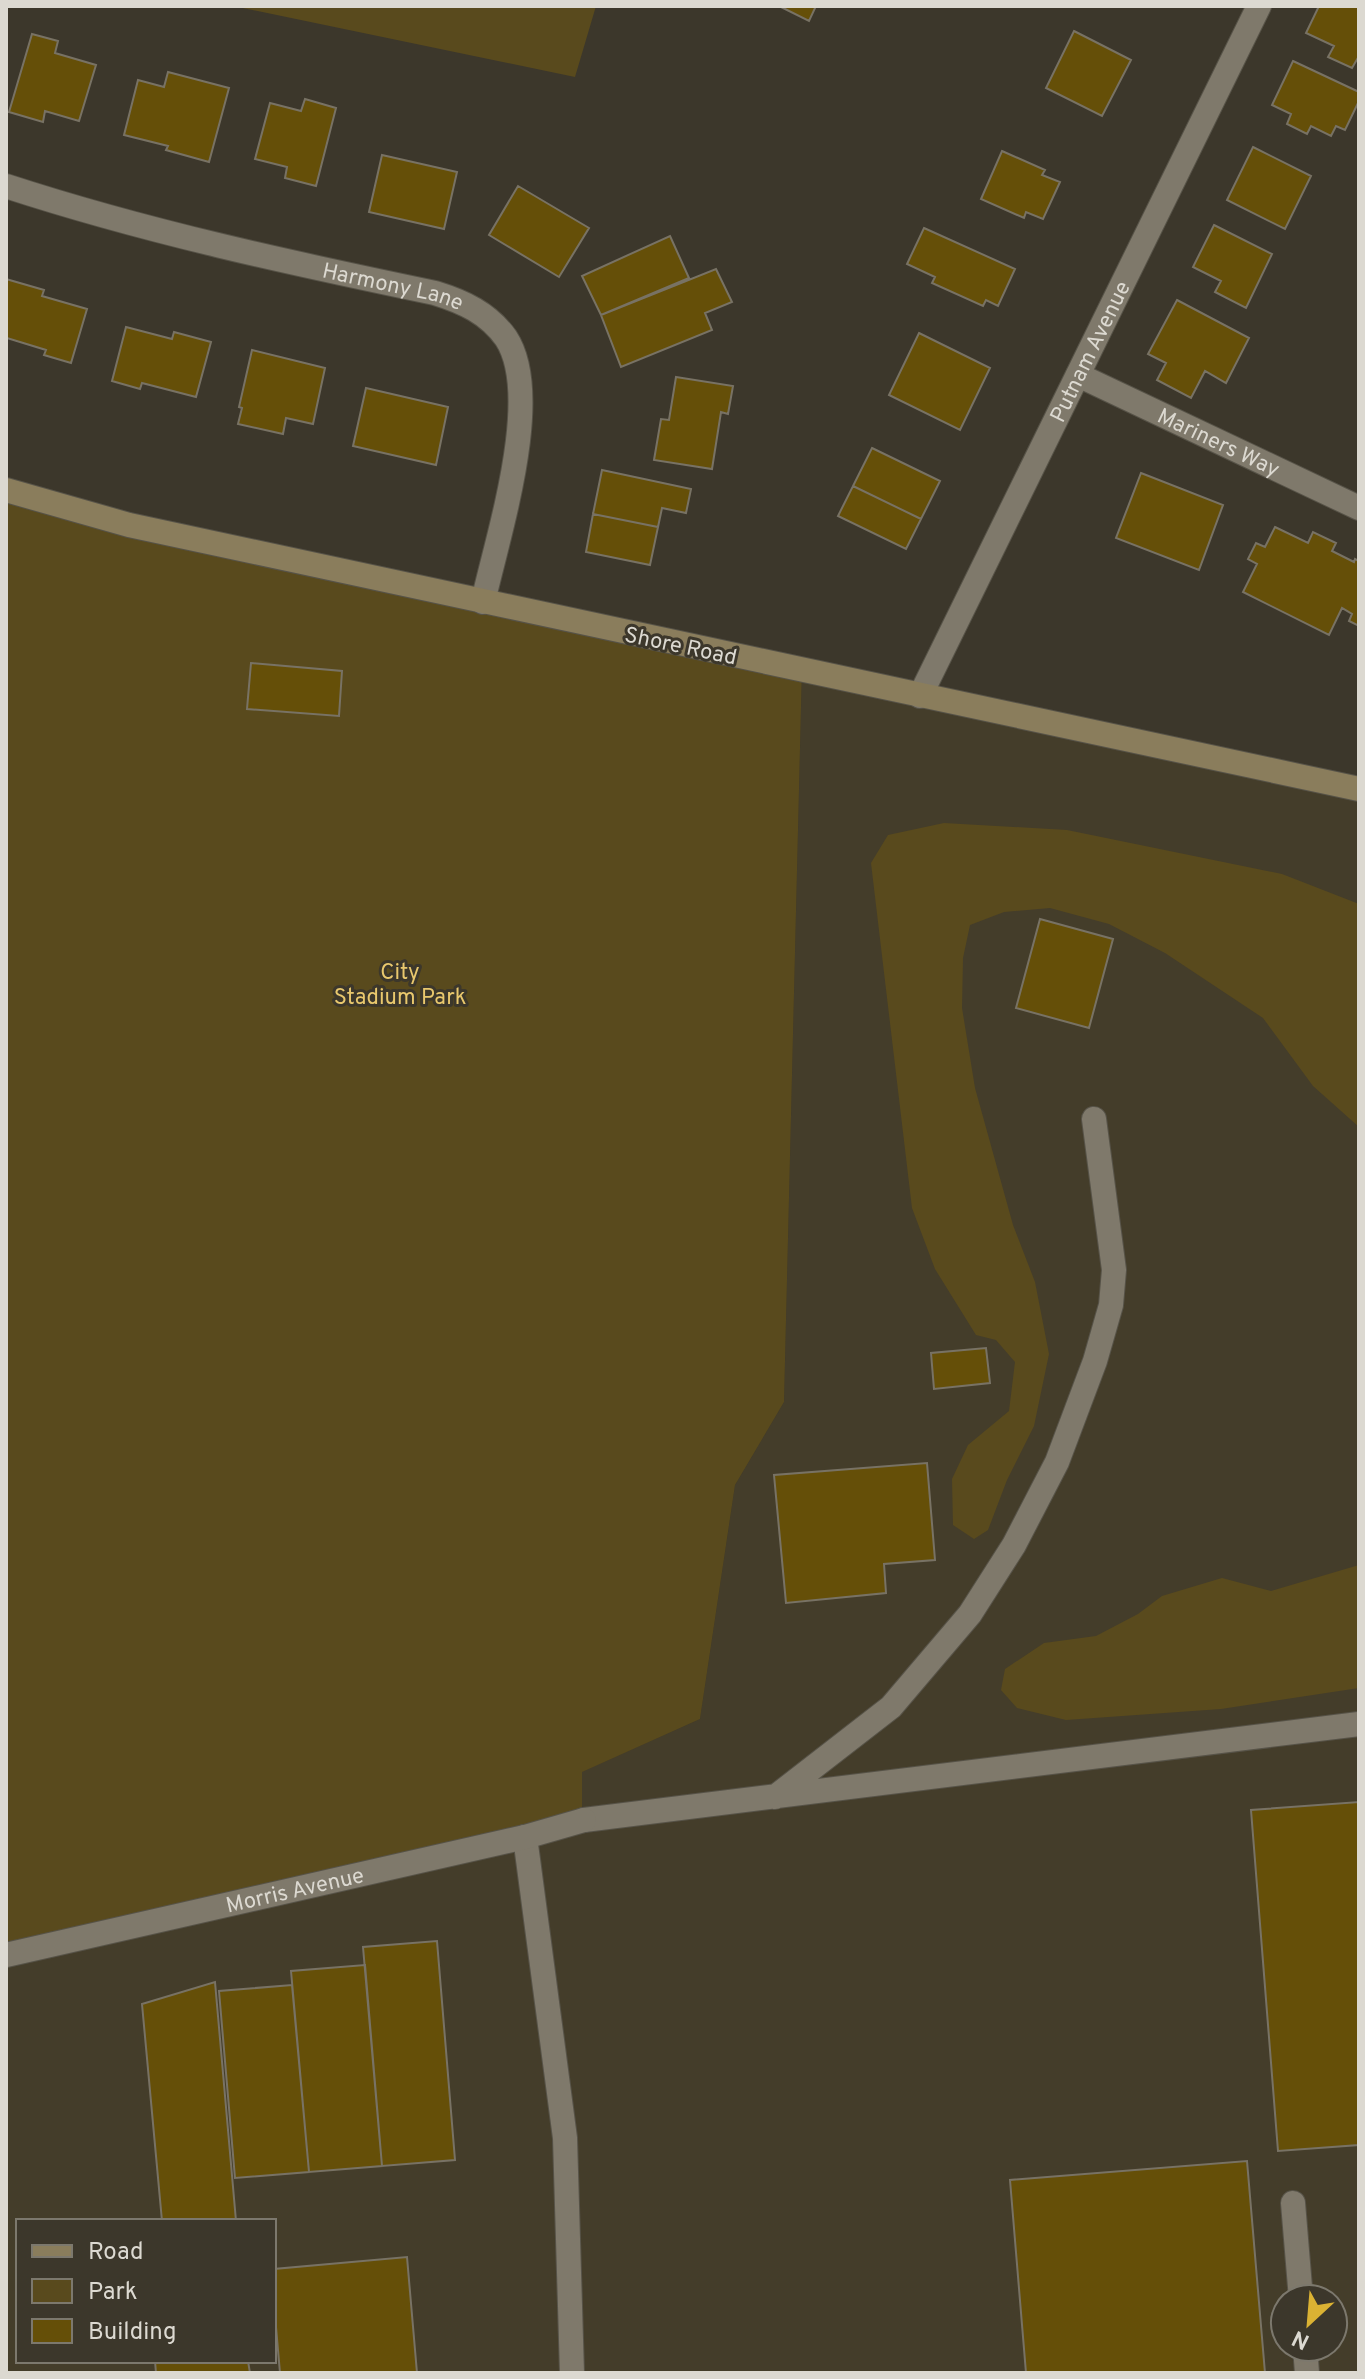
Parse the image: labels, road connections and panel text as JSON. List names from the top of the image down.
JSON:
{
  "streets": {
    "main road": ["Shore Road"],
    "street": [
      "Harmony Lane",
      "Putnam Avenue",
      "Mariners Way",
      "Morris Avenue"
    ]
  },
  "crossings": [
    ["Harmony Lane", "Shore Road"],
    ["Putnam Avenue", "Mariners Way"],
    ["Putnam Avenue", "Shore Road"]
  ],
  "parks": ["City Stadium Park"],
  "legend": ["Road", "Park", "Building"],
  "north": "bottom left"
}
